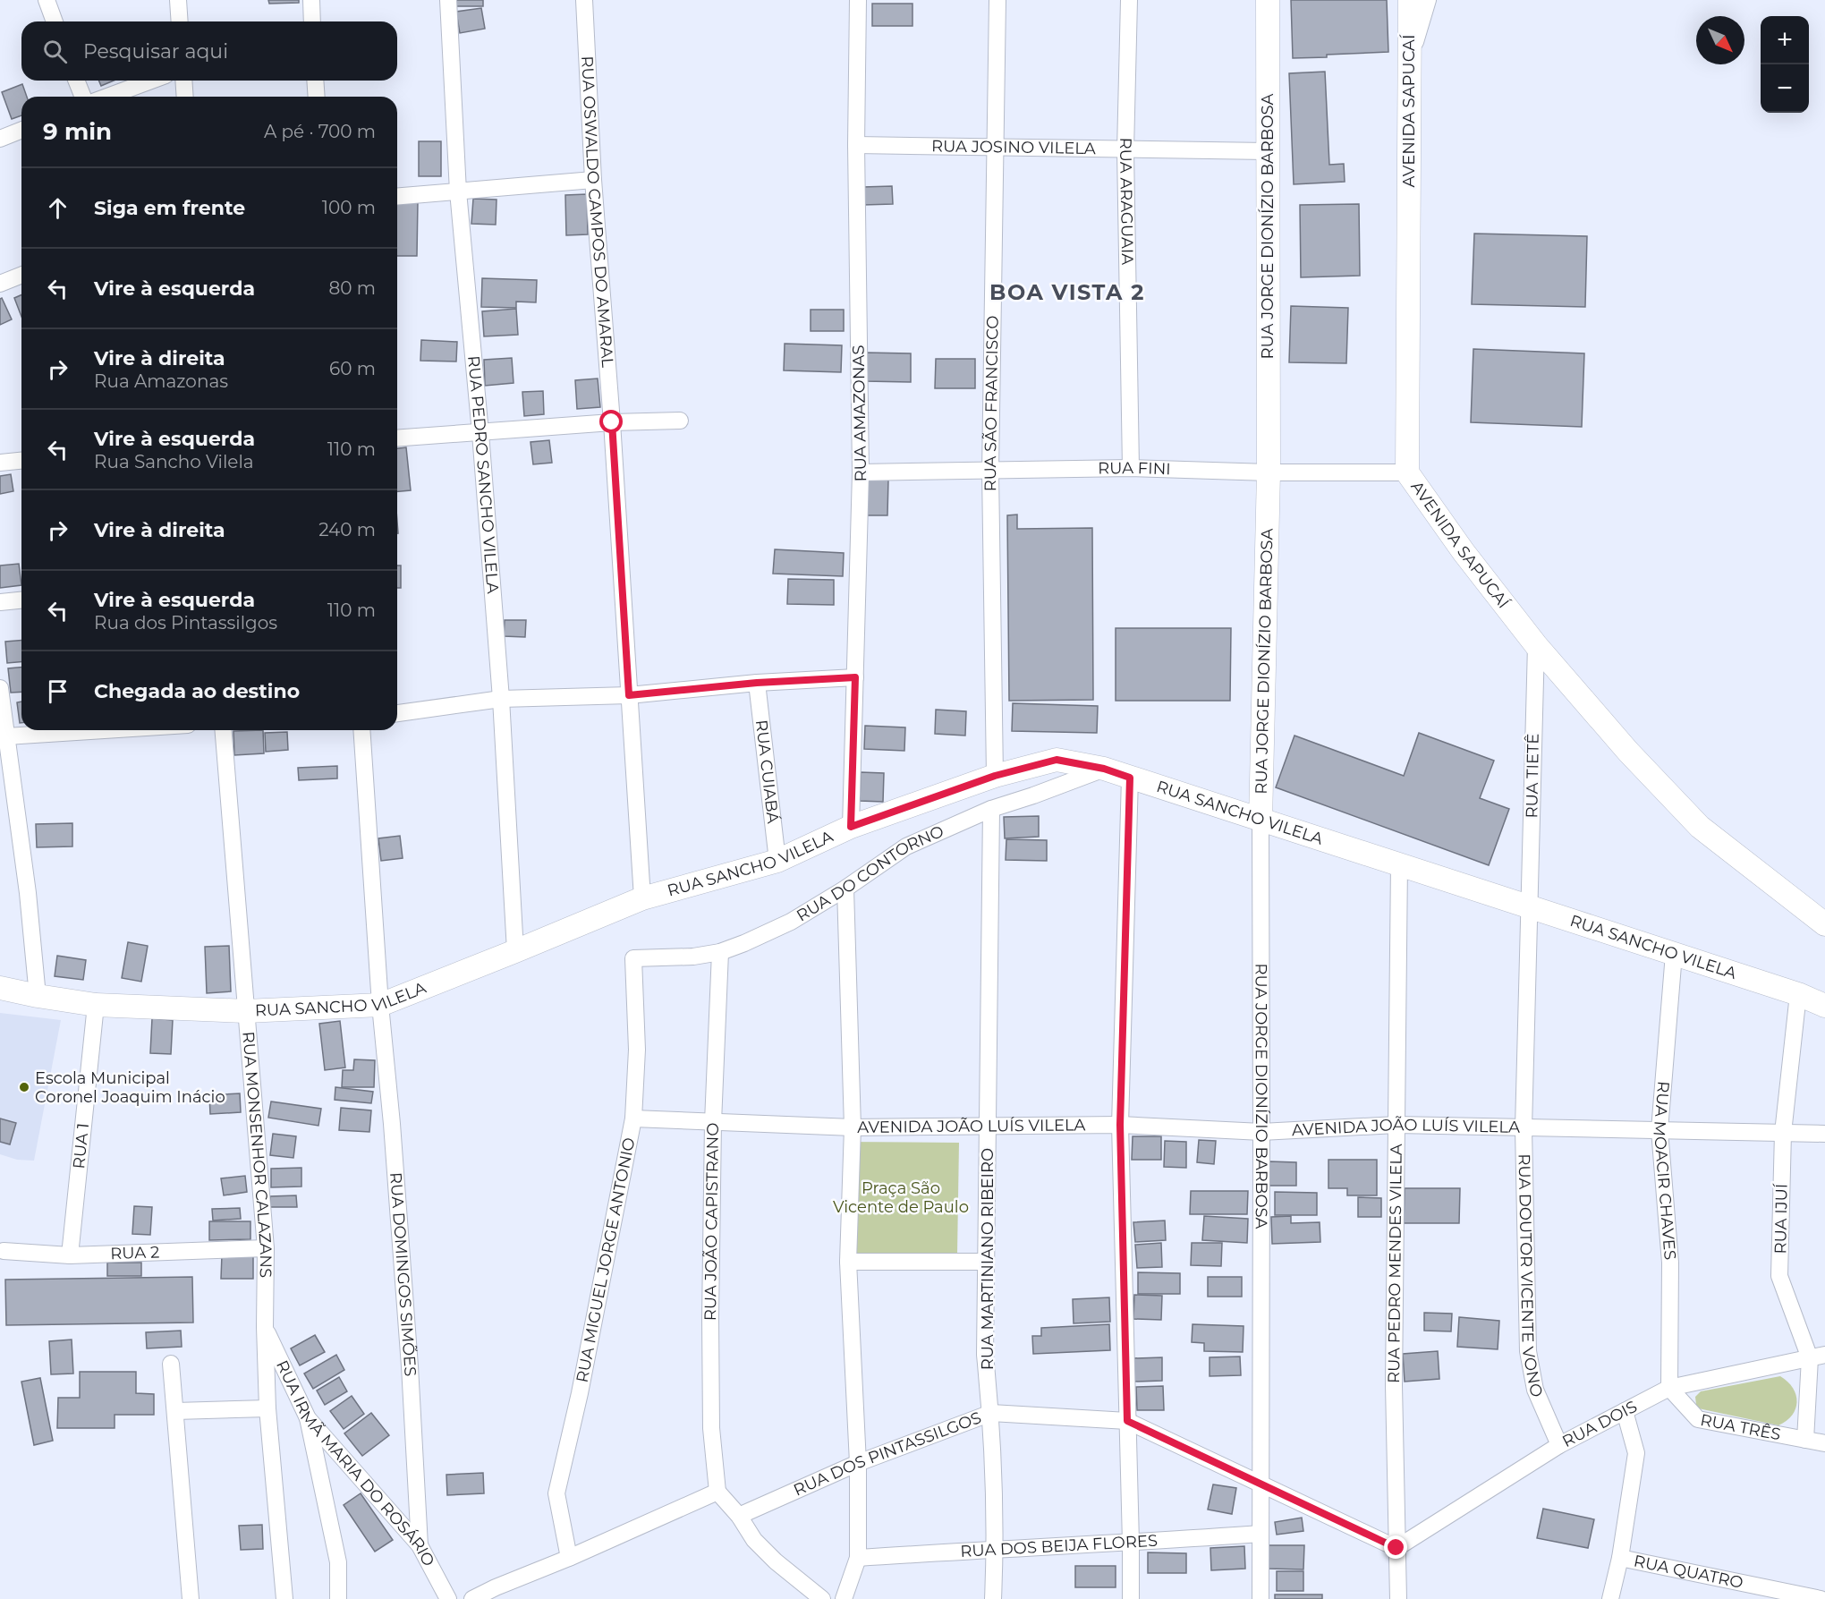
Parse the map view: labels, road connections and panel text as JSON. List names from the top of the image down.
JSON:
{
  "streets": {
    "main road": ["AVENIDA SAPUCAÍ", "RUA JORGE DIONÍZIO BARBOSA", "RUA SANCHO VILELA"],
    "street": [
      "RUA JOSINO VILELA",
      "RUA ARAGUAIA",
      "RUA OSWALDO CAMPOS DO AMARAL",
      "RUA SÃO FRANCISCO",
      "RUA AMAZONAS",
      "RUA FINI",
      "RUA PEDRO SANCHO VILELA",
      "RUA CUIABÁ",
      "RUA TIETÊ",
      "RUA DO CONTORNO",
      "AVENIDA JOÃO LUÍS VILELA",
      "RUA 1",
      "RUA MONSENHOR CALAZANS",
      "RUA MOACIR CHAVES",
      "RUA IJUÍ",
      "RUA JOÃO CAPISTRANO",
      "RUA 2",
      "RUA MARTINIANO RIBEIRO",
      "RUA MIGUEL JORGE ANTONIO",
      "RUA PEDRO MENDES VILELA",
      "RUA DOUTOR VICENTE VONO",
      "RUA DOMINGOS SIMÕES",
      "RUA DOIS",
      "RUA TRÊS",
      "RUA DOS PINTASSILGOS",
      "RUA IRMÃ MARIA DO ROSÁRIO",
      "RUA DOS BEIJA FLORES",
      "RUA QUATRO"
    ]
  },
  "crossings": [
    ["AVENIDA SAPUCAÍ", "RUA FINI"],
    ["AVENIDA SAPUCAÍ", "RUA TIETÊ"],
    ["RUA JOSINO VILELA", "RUA ARAGUAIA"],
    ["RUA JOSINO VILELA", "RUA JORGE DIONÍZIO BARBOSA"],
    ["RUA JOSINO VILELA", "RUA SÃO FRANCISCO"],
    ["RUA JOSINO VILELA", "RUA AMAZONAS"],
    ["RUA ARAGUAIA", "RUA FINI"],
    ["RUA OSWALDO CAMPOS DO AMARAL", "RUA SANCHO VILELA"],
    ["RUA JORGE DIONÍZIO BARBOSA", "RUA FINI"],
    ["RUA JORGE DIONÍZIO BARBOSA", "RUA SANCHO VILELA"],
    ["RUA JORGE DIONÍZIO BARBOSA", "AVENIDA JOÃO LUÍS VILELA"],
    ["RUA JORGE DIONÍZIO BARBOSA", "RUA DOS PINTASSILGOS"],
    ["RUA JORGE DIONÍZIO BARBOSA", "RUA DOS BEIJA FLORES"],
    ["RUA SÃO FRANCISCO", "RUA FINI"],
    ["RUA SÃO FRANCISCO", "RUA SANCHO VILELA"],
    ["RUA AMAZONAS", "RUA FINI"],
    ["RUA AMAZONAS", "RUA SANCHO VILELA"],
    ["RUA PEDRO SANCHO VILELA", "RUA SANCHO VILELA"],
    ["RUA CUIABÁ", "RUA SANCHO VILELA"],
    ["RUA TIETÊ", "RUA SANCHO VILELA"],
    ["RUA TIETÊ", "RUA DOUTOR VICENTE VONO"],
    ["RUA SANCHO VILELA", "RUA DO CONTORNO"],
    ["RUA SANCHO VILELA", "RUA 1"],
    ["RUA SANCHO VILELA", "RUA MONSENHOR CALAZANS"],
    ["RUA SANCHO VILELA", "RUA MOACIR CHAVES"],
    ["RUA SANCHO VILELA", "RUA IJUÍ"],
    ["RUA SANCHO VILELA", "RUA PEDRO MENDES VILELA"],
    ["RUA SANCHO VILELA", "RUA DOUTOR VICENTE VONO"],
    ["RUA SANCHO VILELA", "RUA DOMINGOS SIMÕES"],
    ["RUA DO CONTORNO", "RUA JOÃO CAPISTRANO"],
    ["RUA DO CONTORNO", "RUA MARTINIANO RIBEIRO"],
    ["RUA DO CONTORNO", "RUA MIGUEL JORGE ANTONIO"],
    ["AVENIDA JOÃO LUÍS VILELA", "RUA MOACIR CHAVES"],
    ["AVENIDA JOÃO LUÍS VILELA", "RUA IJUÍ"],
    ["AVENIDA JOÃO LUÍS VILELA", "RUA JOÃO CAPISTRANO"],
    ["AVENIDA JOÃO LUÍS VILELA", "RUA MARTINIANO RIBEIRO"],
    ["AVENIDA JOÃO LUÍS VILELA", "RUA MIGUEL JORGE ANTONIO"],
    ["AVENIDA JOÃO LUÍS VILELA", "RUA PEDRO MENDES VILELA"],
    ["AVENIDA JOÃO LUÍS VILELA", "RUA DOUTOR VICENTE VONO"],
    ["RUA 1", "RUA 2"],
    ["RUA MONSENHOR CALAZANS", "RUA 2"],
    ["RUA MONSENHOR CALAZANS", "RUA IRMÃ MARIA DO ROSÁRIO"],
    ["RUA MOACIR CHAVES", "RUA DOIS"],
    ["RUA MOACIR CHAVES", "RUA TRÊS"],
    ["RUA IJUÍ", "RUA DOIS"],
    ["RUA IJUÍ", "RUA TRÊS"],
    ["RUA MARTINIANO RIBEIRO", "RUA DOS PINTASSILGOS"],
    ["RUA MARTINIANO RIBEIRO", "RUA DOS BEIJA FLORES"],
    ["RUA PEDRO MENDES VILELA", "RUA DOIS"],
    ["RUA PEDRO MENDES VILELA", "RUA DOS PINTASSILGOS"],
    ["RUA DOUTOR VICENTE VONO", "RUA DOIS"],
    ["RUA DOMINGOS SIMÕES", "RUA IRMÃ MARIA DO ROSÁRIO"],
    ["RUA DOIS", "RUA TRÊS"],
    ["RUA DOIS", "RUA DOS PINTASSILGOS"]
  ],
  "districts": ["BOA VISTA 2"],
  "parks": ["Praça São Vicente de Paulo"],
  "places": ["Escola Municipal Coronel Joaquim Inácio"],
  "north": "bottom right",
  "page": {
    "map_buttons": ["+", "−"],
    "search": "Pesquisar aqui",
    "heading": ["9 min", "A pé · 700 m"],
    "list": [
      ["Siga em frente", "100 m"],
      ["Vire à esquerda", "80 m"],
      ["Vire à direita", "Rua Amazonas", "60 m"],
      ["Vire à esquerda", "Rua Sancho Vilela", "110 m"],
      ["Vire à direita", "240 m"],
      ["Vire à esquerda", "Rua dos Pintassilgos", "110 m"],
      "Chegada ao destino"
    ]
  }
}
